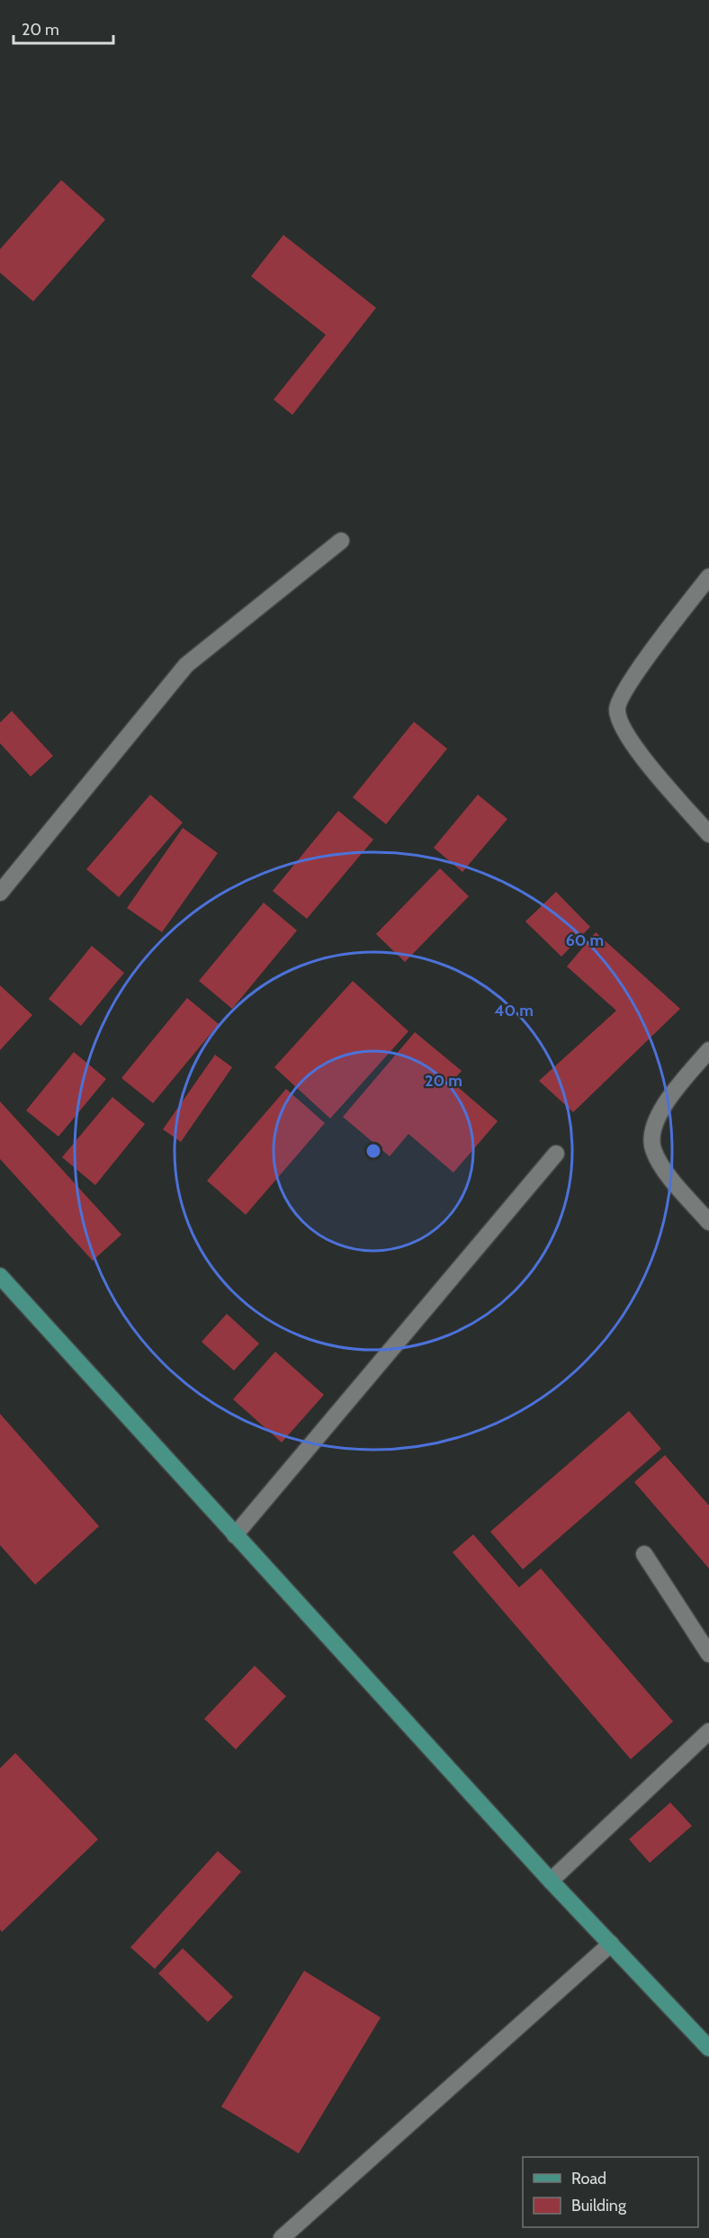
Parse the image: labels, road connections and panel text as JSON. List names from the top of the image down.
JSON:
{
  "legend": ["Road", "Building"],
  "scale_bar": "20 m",
  "rings": ["60 m", "40 m", "20 m"]
}
